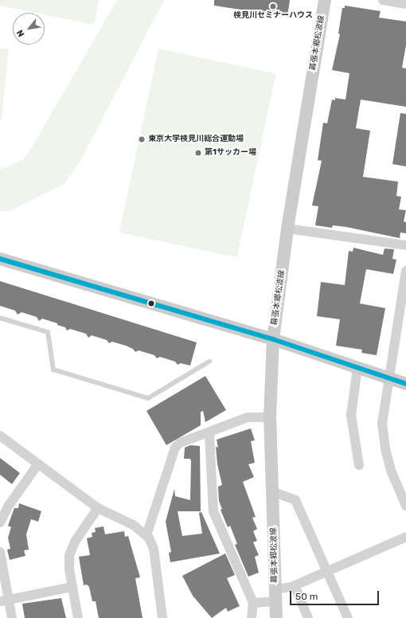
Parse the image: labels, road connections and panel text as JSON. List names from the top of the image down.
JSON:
{
  "streets": {
    "street": ["幕張本郷松波線"]
  },
  "places": ["検見川セミナーハウス", "東京大学検見川総合運動場", "第1サッカー場"],
  "scale_bar": "50 m",
  "north": "bottom left"
}
